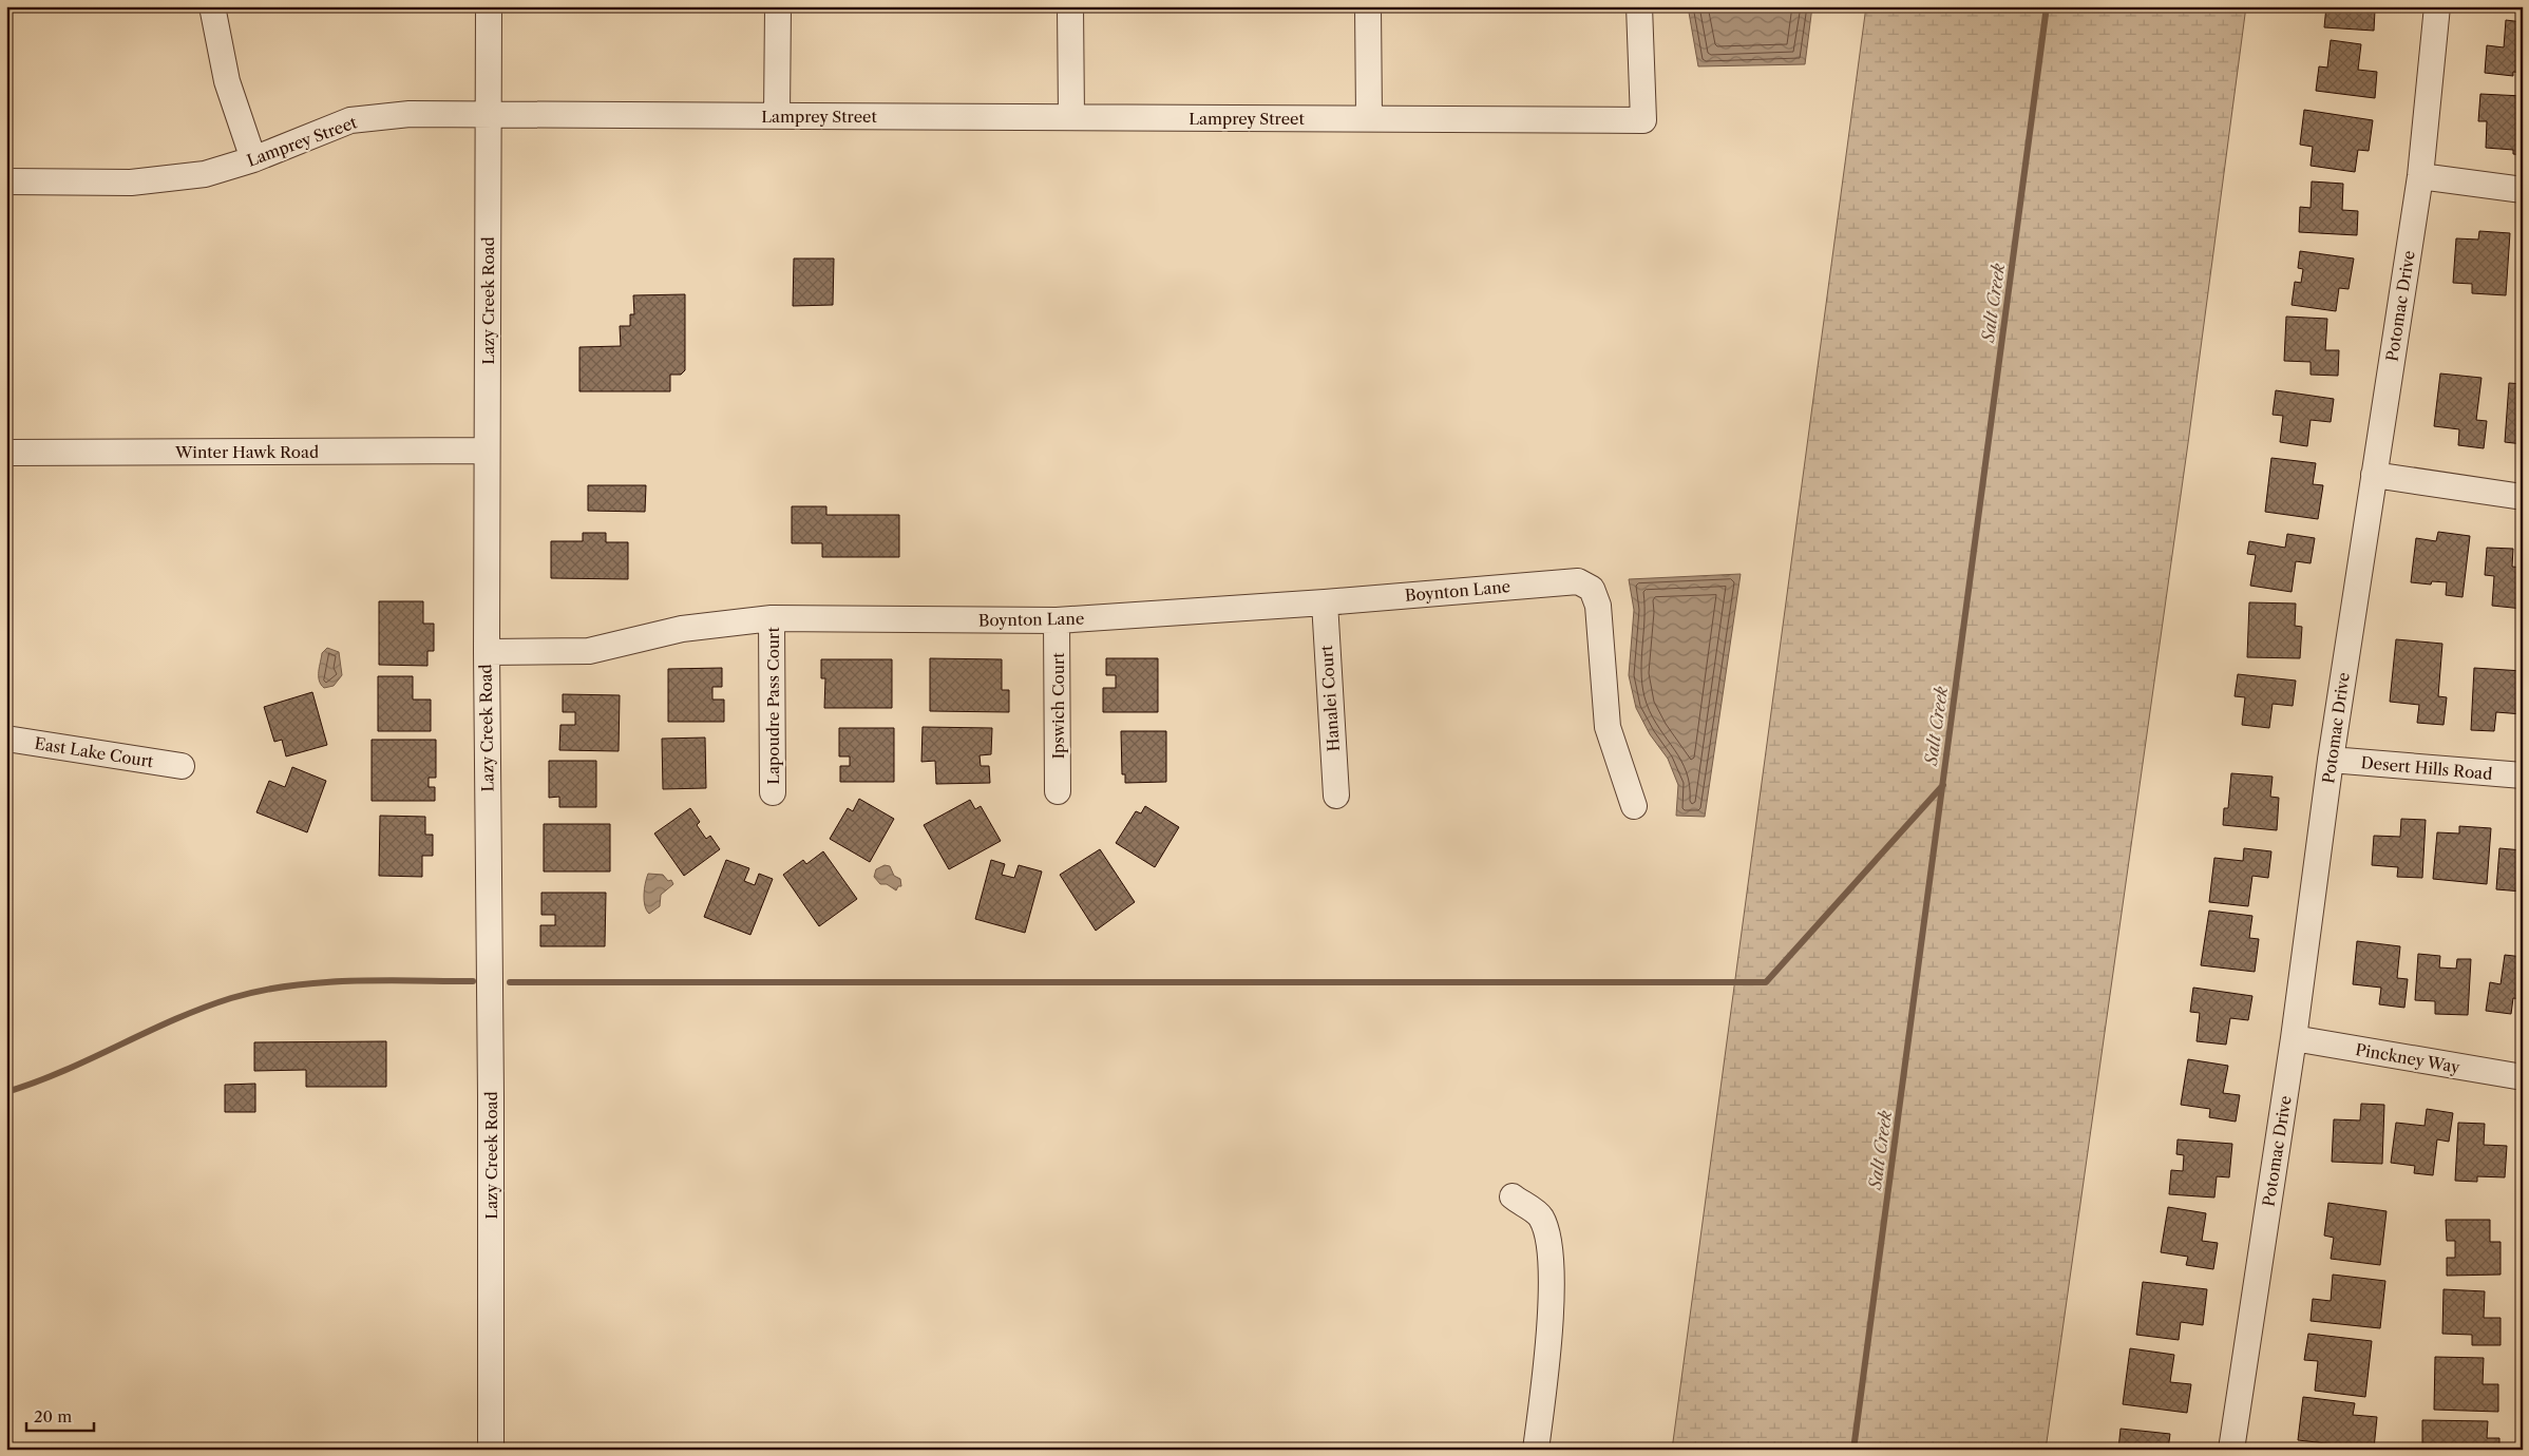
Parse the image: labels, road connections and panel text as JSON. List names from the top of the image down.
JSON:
{
  "streets": {
    "street": [
      "Lamprey Street",
      "Lazy Creek Road",
      "Potomac Drive",
      "Winter Hawk Road",
      "Boynton Lane",
      "Hanalei Court",
      "Lapoudre Pass Court",
      "Ipswich Court",
      "East Lake Court",
      "Desert Hills Road",
      "Pinckney Way"
    ]
  },
  "crossings": [
    ["Lamprey Street", "Lazy Creek Road"],
    ["Lazy Creek Road", "Winter Hawk Road"],
    ["Lazy Creek Road", "Boynton Lane"],
    ["Potomac Drive", "Desert Hills Road"],
    ["Potomac Drive", "Pinckney Way"],
    ["Boynton Lane", "Hanalei Court"],
    ["Boynton Lane", "Lapoudre Pass Court"],
    ["Boynton Lane", "Ipswich Court"]
  ],
  "water": ["Salt Creek"],
  "scale_bar": "20 m"
}
